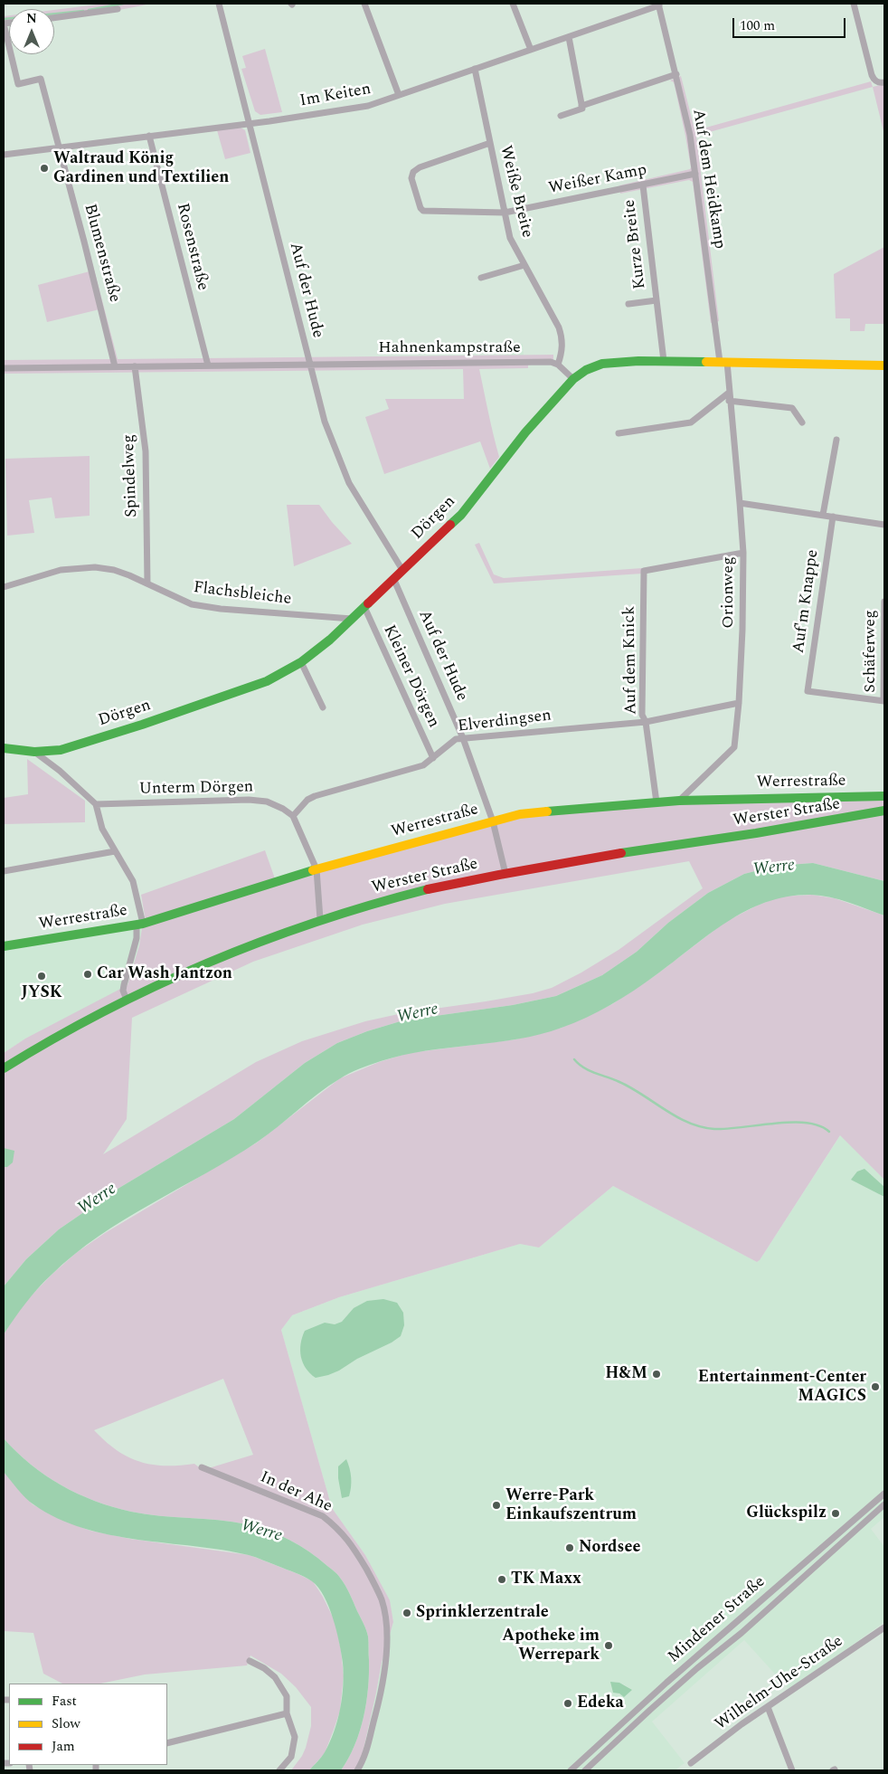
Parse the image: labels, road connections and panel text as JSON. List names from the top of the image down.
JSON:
{
  "streets": {
    "street": [
      "Im Keiten",
      "Auf dem Heidkamp",
      "Weißer Kamp",
      "Weiße Breite",
      "Kurze Breite",
      "Rosenstraße",
      "Blumenstraße",
      "Auf der Hude",
      "Hahnenkampstraße",
      "Spindelweg",
      "Dörgen",
      "Orionweg",
      "Flachsbleiche",
      "Auf'm Knappe",
      "Schäferweg",
      "Auf dem Knick",
      "Kleiner Dörgen",
      "Elverdingsen",
      "Werrestraße",
      "Unterm Dörgen",
      "Werster Straße",
      "In der Ahe",
      "Mindener Straße",
      "Wilhelm-Uhe-Straße"
    ]
  },
  "crossings": [
    ["Im Keiten", "Auf dem Heidkamp"],
    ["Im Keiten", "Weiße Breite"],
    ["Im Keiten", "Rosenstraße"],
    ["Im Keiten", "Blumenstraße"],
    ["Im Keiten", "Auf der Hude"],
    ["Auf dem Heidkamp", "Weißer Kamp"],
    ["Auf dem Heidkamp", "Orionweg"],
    ["Weißer Kamp", "Weiße Breite"],
    ["Weißer Kamp", "Kurze Breite"],
    ["Weiße Breite", "Hahnenkampstraße"],
    ["Rosenstraße", "Hahnenkampstraße"],
    ["Blumenstraße", "Hahnenkampstraße"],
    ["Auf der Hude", "Hahnenkampstraße"],
    ["Auf der Hude", "Dörgen"],
    ["Auf der Hude", "Elverdingsen"],
    ["Auf der Hude", "Werrestraße"],
    ["Auf der Hude", "Werster Straße"],
    ["Hahnenkampstraße", "Spindelweg"],
    ["Spindelweg", "Flachsbleiche"],
    ["Dörgen", "Flachsbleiche"],
    ["Dörgen", "Kleiner Dörgen"],
    ["Orionweg", "Auf dem Knick"],
    ["Orionweg", "Elverdingsen"],
    ["Orionweg", "Werrestraße"],
    ["Auf'm Knappe", "Schäferweg"],
    ["Auf dem Knick", "Elverdingsen"],
    ["Auf dem Knick", "Werrestraße"],
    ["Kleiner Dörgen", "Elverdingsen"],
    ["Elverdingsen", "Unterm Dörgen"]
  ],
  "water": ["Werre"],
  "places": [
    "Waltraud König Gardinen und Textilien",
    "Car Wash Jantzon",
    "JYSK",
    "H&M",
    "Entertainment-Center MAGICS",
    "Werre-Park Einkaufszentrum",
    "Glückspilz",
    "Nordsee",
    "TK Maxx",
    "Sprinklerzentrale",
    "Apotheke im Werrepark",
    "Edeka"
  ],
  "legend": ["Fast", "Slow", "Jam"],
  "scale_bar": "100 m",
  "north": "top"
}
